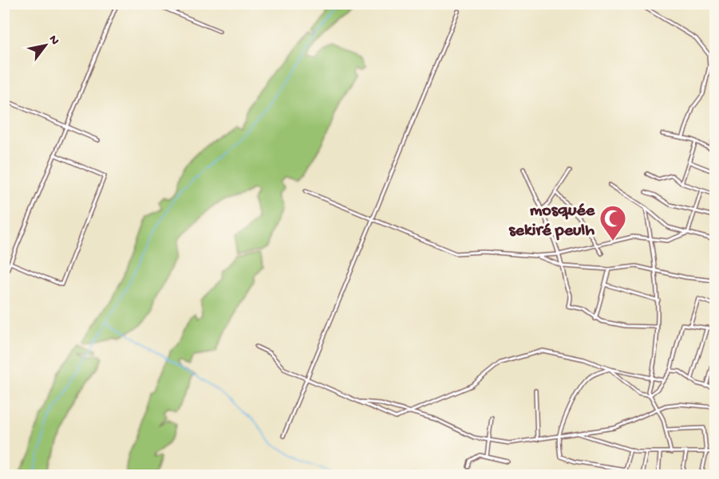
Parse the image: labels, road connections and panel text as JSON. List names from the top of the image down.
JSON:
{
  "places": {
    "mosque": ["mosquée sekiré peulh"]
  },
  "north": "top right"
}
